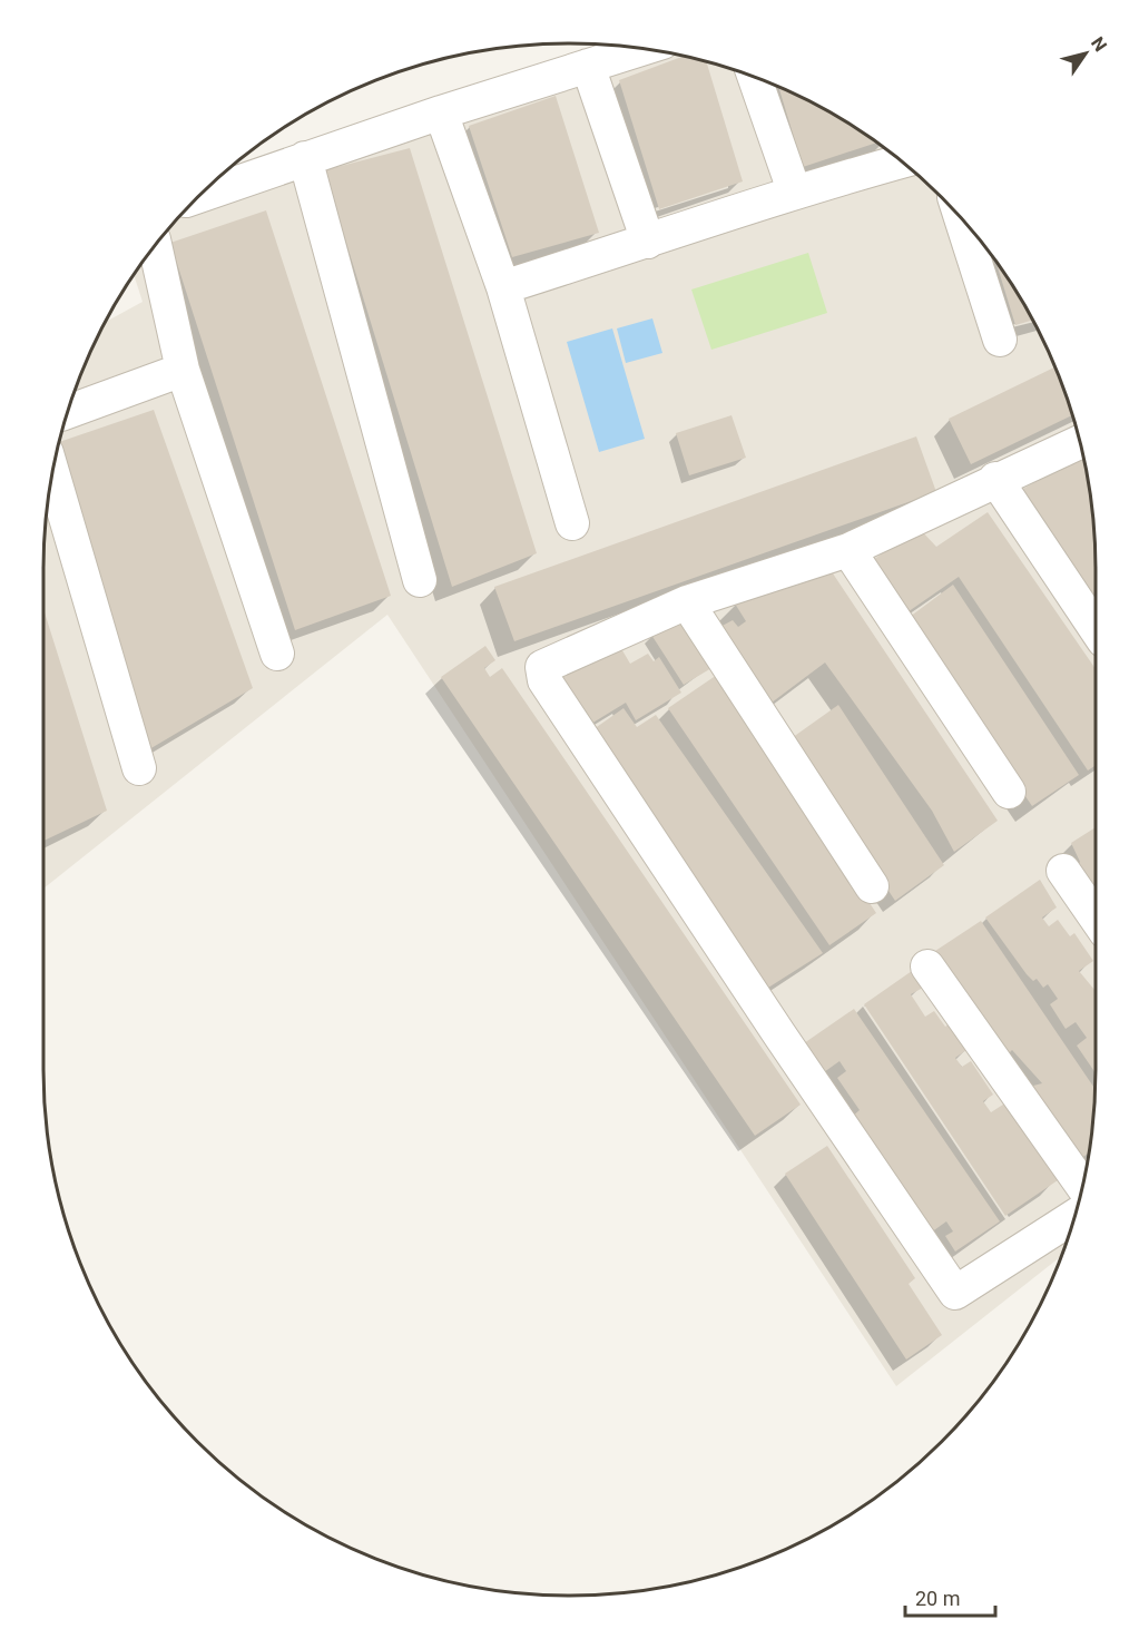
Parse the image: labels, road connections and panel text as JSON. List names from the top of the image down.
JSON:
{
  "scale_bar": "20 m",
  "north": "top right"
}
